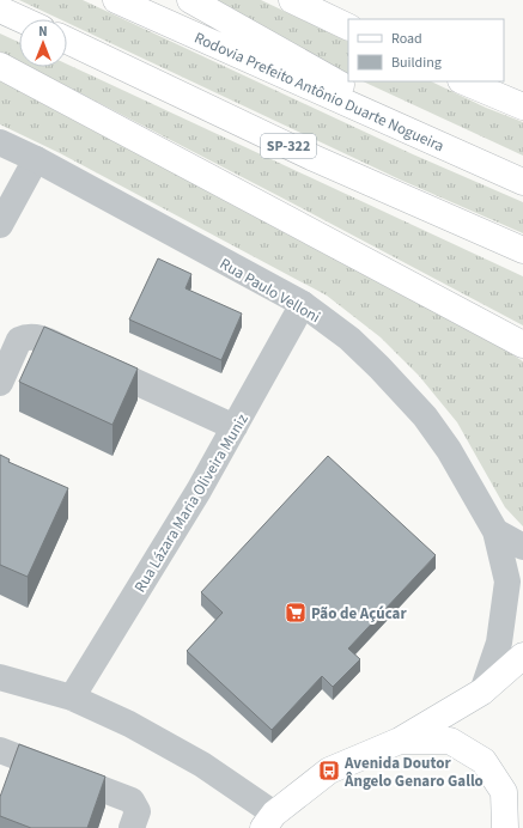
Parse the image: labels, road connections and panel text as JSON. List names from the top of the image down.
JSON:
{
  "streets": {
    "main road": ["Rodovia Prefeito Antônio Duarte Nogueira", "SP-322"],
    "street": ["Rua Paulo Velloni", "Rua Lázara Maria Oliveira Muniz"]
  },
  "crossings": [
    ["Rua Paulo Velloni", "Rua Lázara Maria Oliveira Muniz"]
  ],
  "places": {
    "supermarket": ["Pão de Açúcar"],
    "bus stop": ["Avenida Doutor Ângelo Genaro Gallo"]
  },
  "legend": ["Road", "Building"],
  "north": "top"
}
